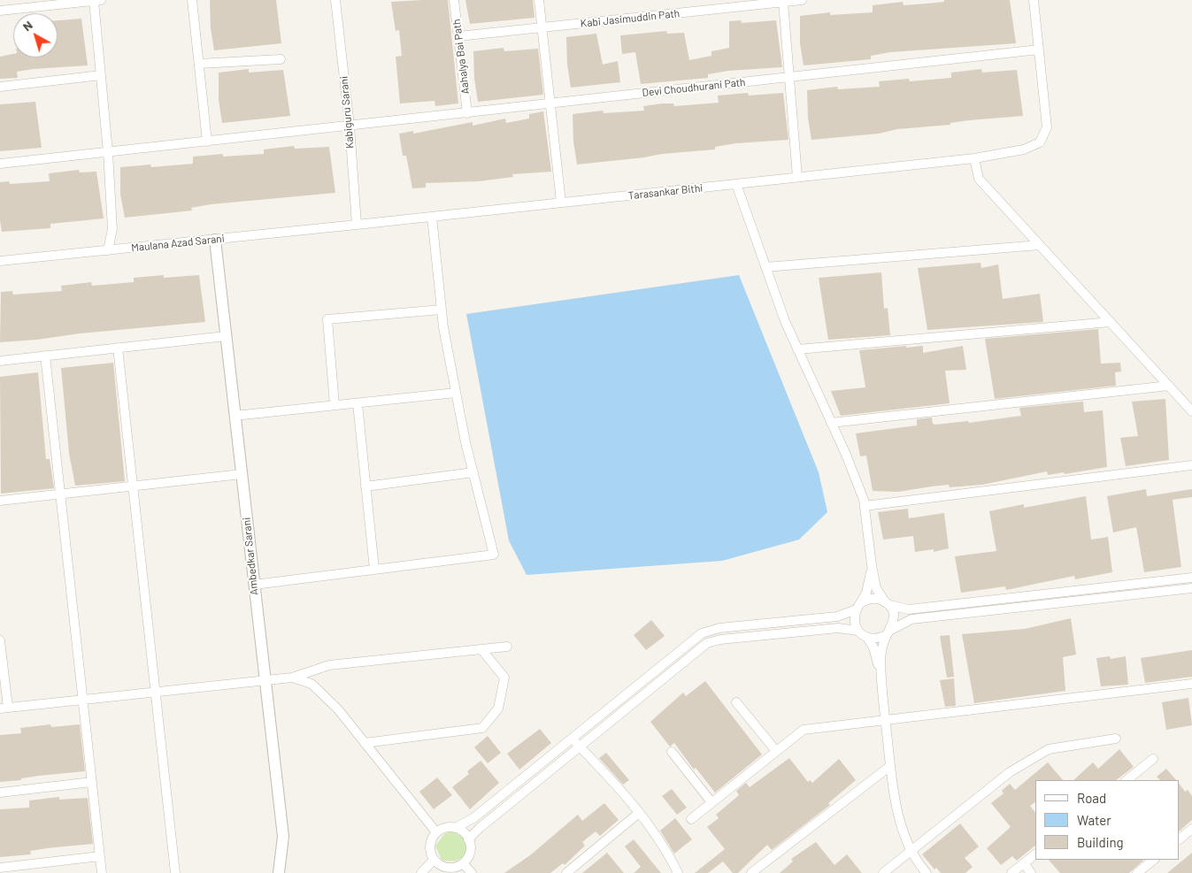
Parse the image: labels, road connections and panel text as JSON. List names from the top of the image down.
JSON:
{
  "streets": {
    "street": [
      "Kabi Jasimuddin Path",
      "Aahalya Bai Path",
      "Devi Choudhurani Path",
      "Kabiguru Sarani",
      "Tarasankar Bithi",
      "Maulana Azad Sarani",
      "Ambedkar Sarani"
    ]
  },
  "crossings": [
    ["Kabi Jasimuddin Path", "Aahalya Bai Path"],
    ["Aahalya Bai Path", "Devi Choudhurani Path"],
    ["Devi Choudhurani Path", "Kabiguru Sarani"],
    ["Devi Choudhurani Path", "Tarasankar Bithi"],
    ["Kabiguru Sarani", "Tarasankar Bithi"],
    ["Kabiguru Sarani", "Maulana Azad Sarani"],
    ["Tarasankar Bithi", "Maulana Azad Sarani"],
    ["Maulana Azad Sarani", "Ambedkar Sarani"]
  ],
  "legend": ["Road", "Water", "Building"],
  "north": "top left"
}
